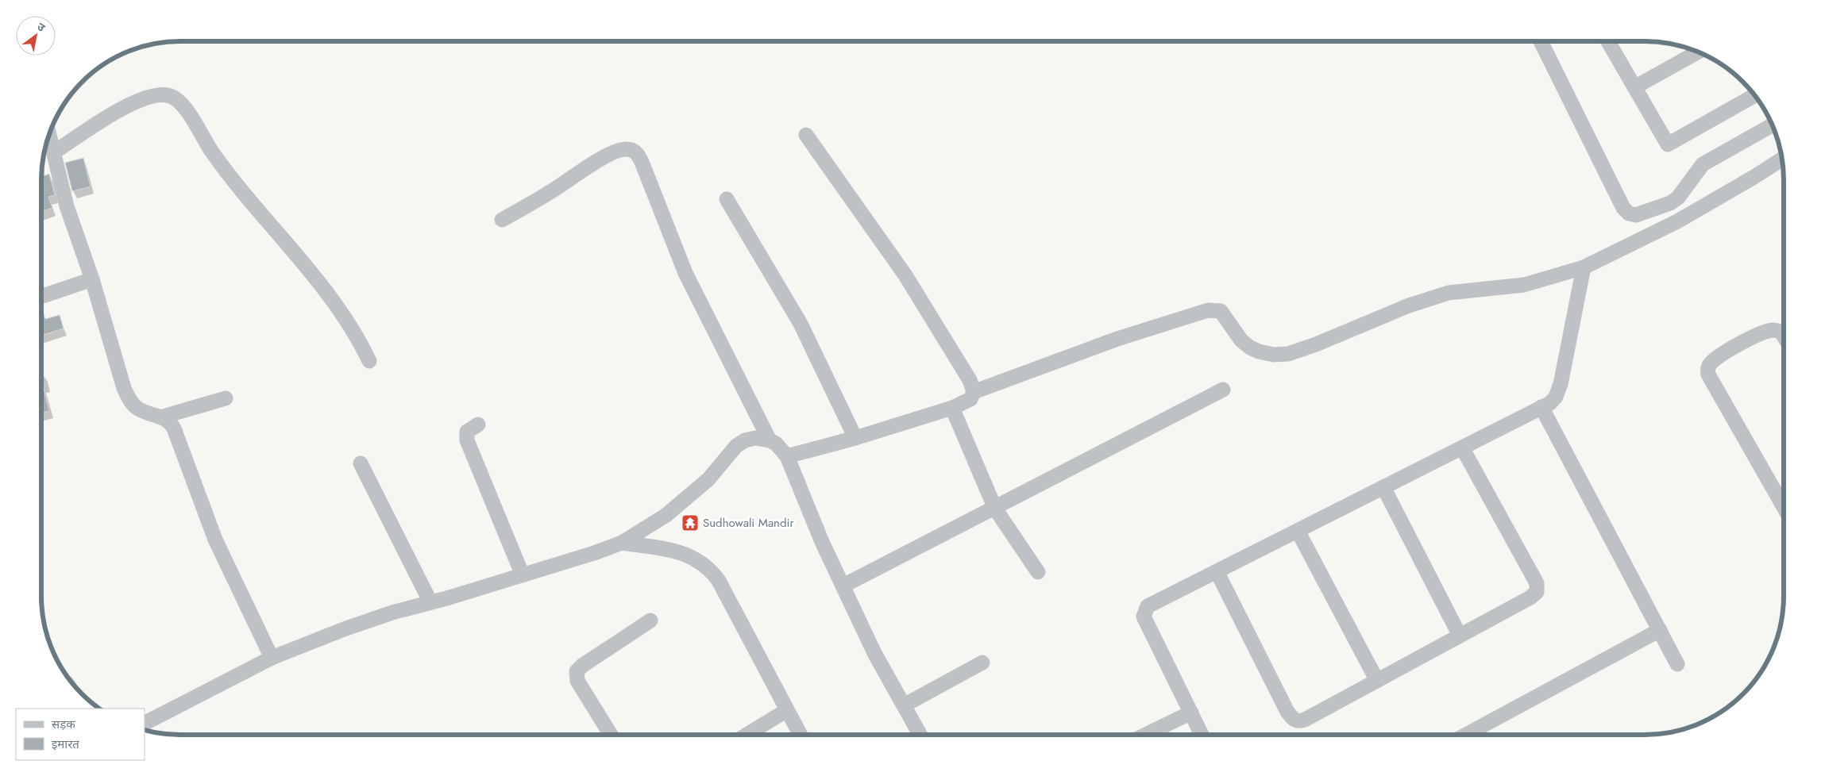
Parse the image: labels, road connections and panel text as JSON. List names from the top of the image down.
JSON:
{
  "places": {
    "temple": ["Sudhowali Mandir"]
  },
  "legend": ["सड़क", "इमारत"],
  "north": "top right"
}
